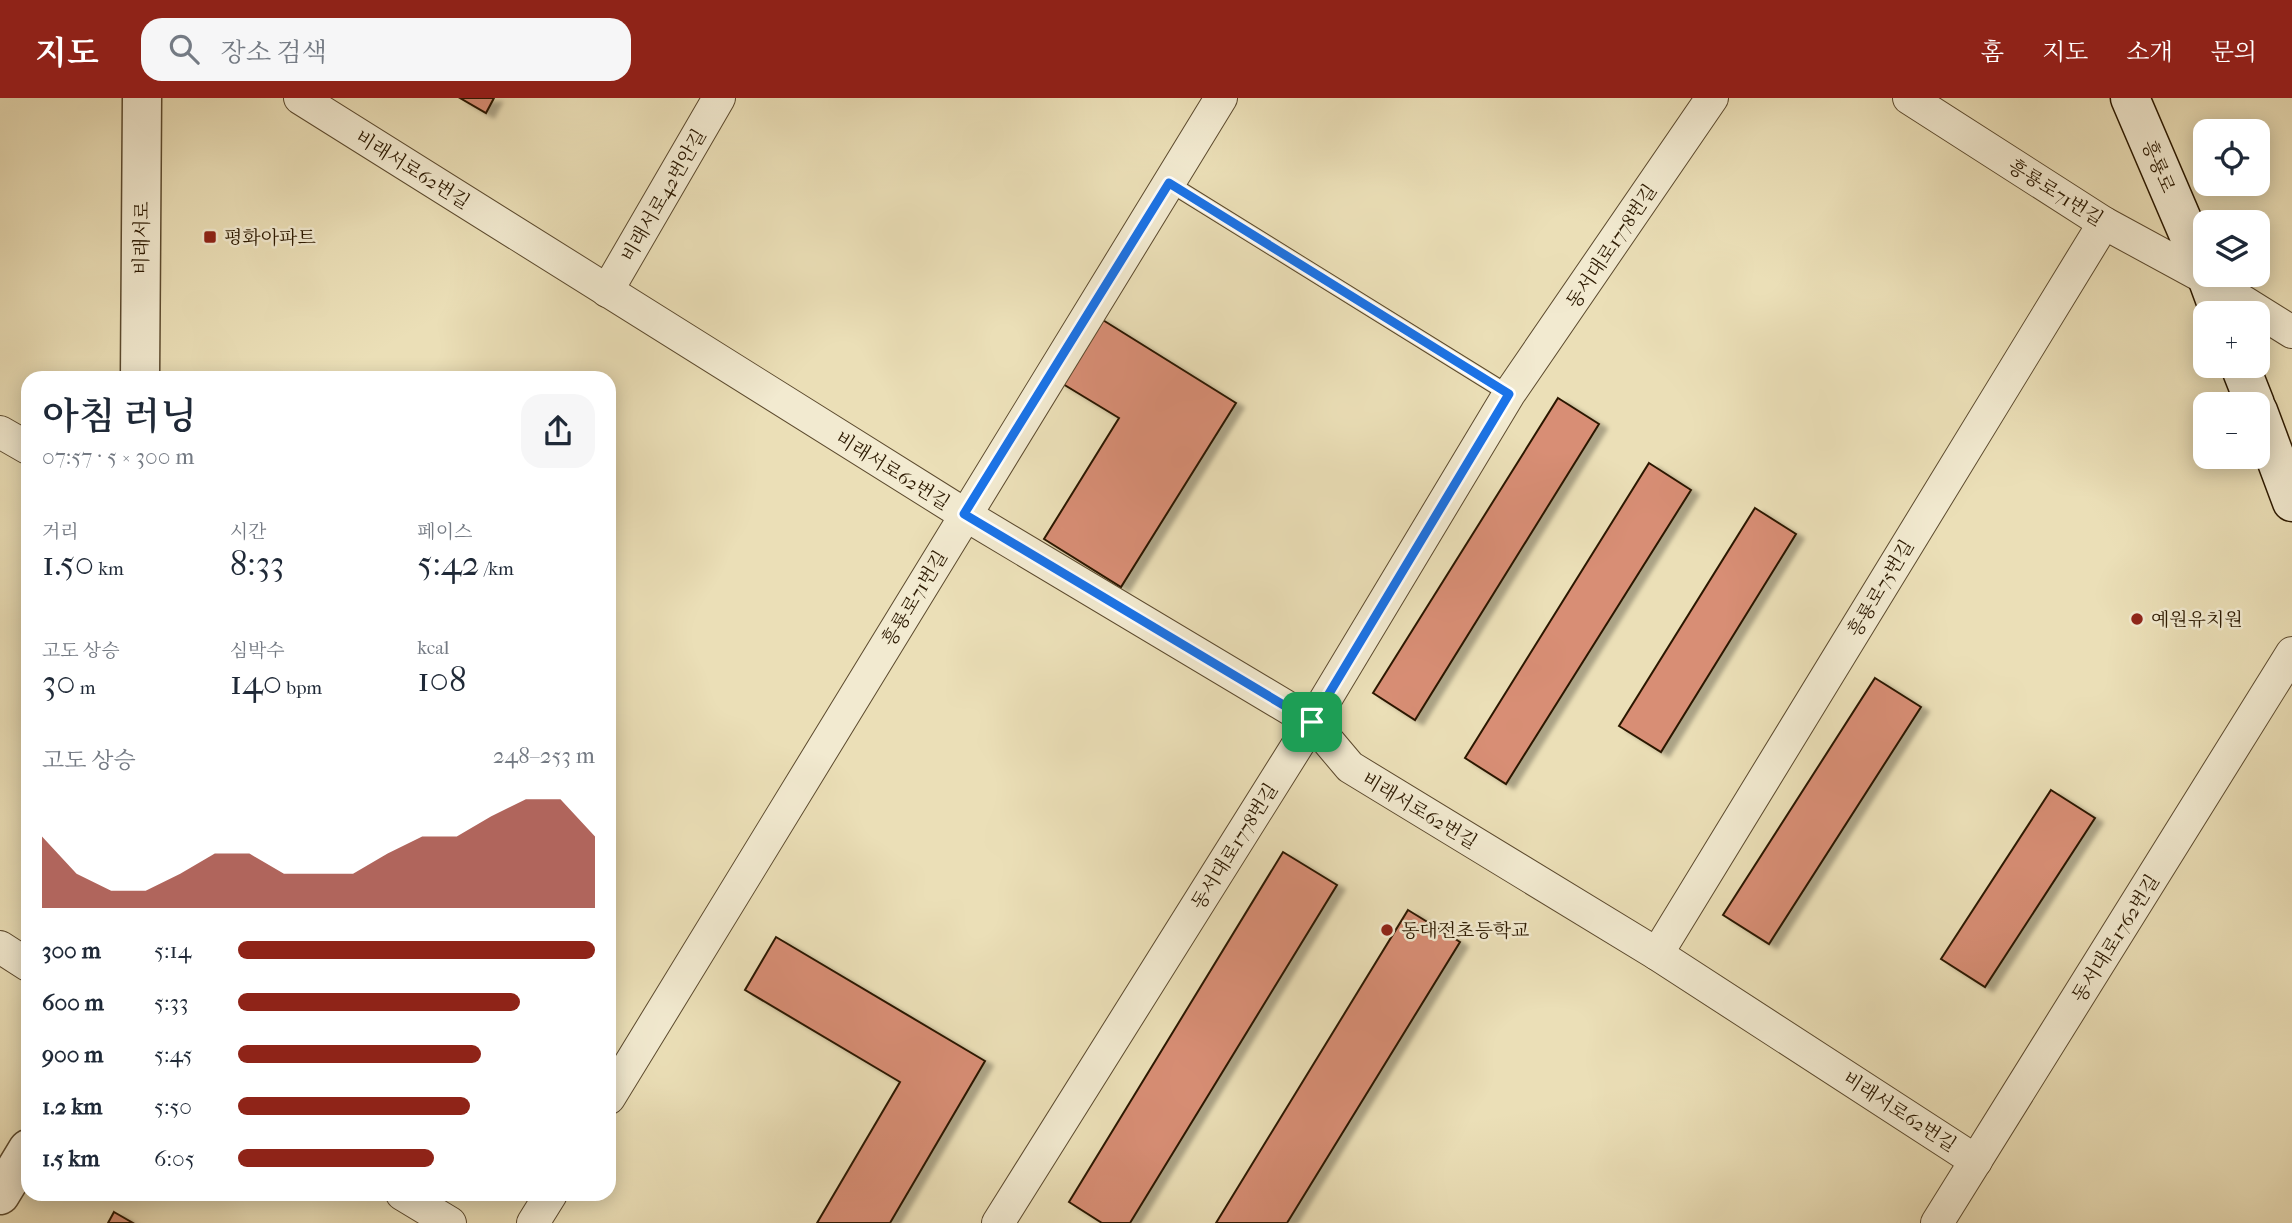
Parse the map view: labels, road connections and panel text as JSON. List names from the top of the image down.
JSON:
{
  "streets": {
    "main road": ["흥룡로", "비래서로"],
    "street": [
      "비래서로62번길",
      "흥룡로71번길",
      "비래서로42번안길",
      "동서대로1778번길",
      "흥룡로75번길",
      "동서대로1762번길"
    ]
  },
  "crossings": [
    ["비래서로62번길", "흥룡로71번길"],
    ["비래서로62번길", "비래서로42번안길"],
    ["비래서로62번길", "동서대로1778번길"],
    ["비래서로62번길", "흥룡로75번길"],
    ["비래서로62번길", "동서대로1762번길"],
    ["흥룡로71번길", "흥룡로75번길"]
  ],
  "places": {
    "transit": ["평화아파트"],
    "other": ["예원유치원", "동대전초등학교"]
  },
  "page": {
    "header": "지도",
    "search": "장소 검색",
    "nav": [
      "홈",
      "지도",
      "소개",
      "문의"
    ],
    "map_buttons": ["+", "−"],
    "heading": ["아침 러닝", "07:57 · 5 × 300 m"],
    "stats": [
      ["거리", "1.50 km"],
      ["시간", "8:33"],
      ["페이스", "5:42 /km"],
      ["고도 상승", "30 m"],
      ["심박수", "140 bpm"],
      ["kcal", "108"]
    ],
    "chart": ["고도 상승", "248–253 m"],
    "list": [
      {
        "name": "300 m",
        "note": "5:14"
      },
      {
        "name": "600 m",
        "note": "5:33"
      },
      {
        "name": "900 m",
        "note": "5:45"
      },
      {
        "name": "1.2 km",
        "note": "5:50"
      },
      {
        "name": "1.5 km",
        "note": "6:05"
      }
    ]
  }
}
